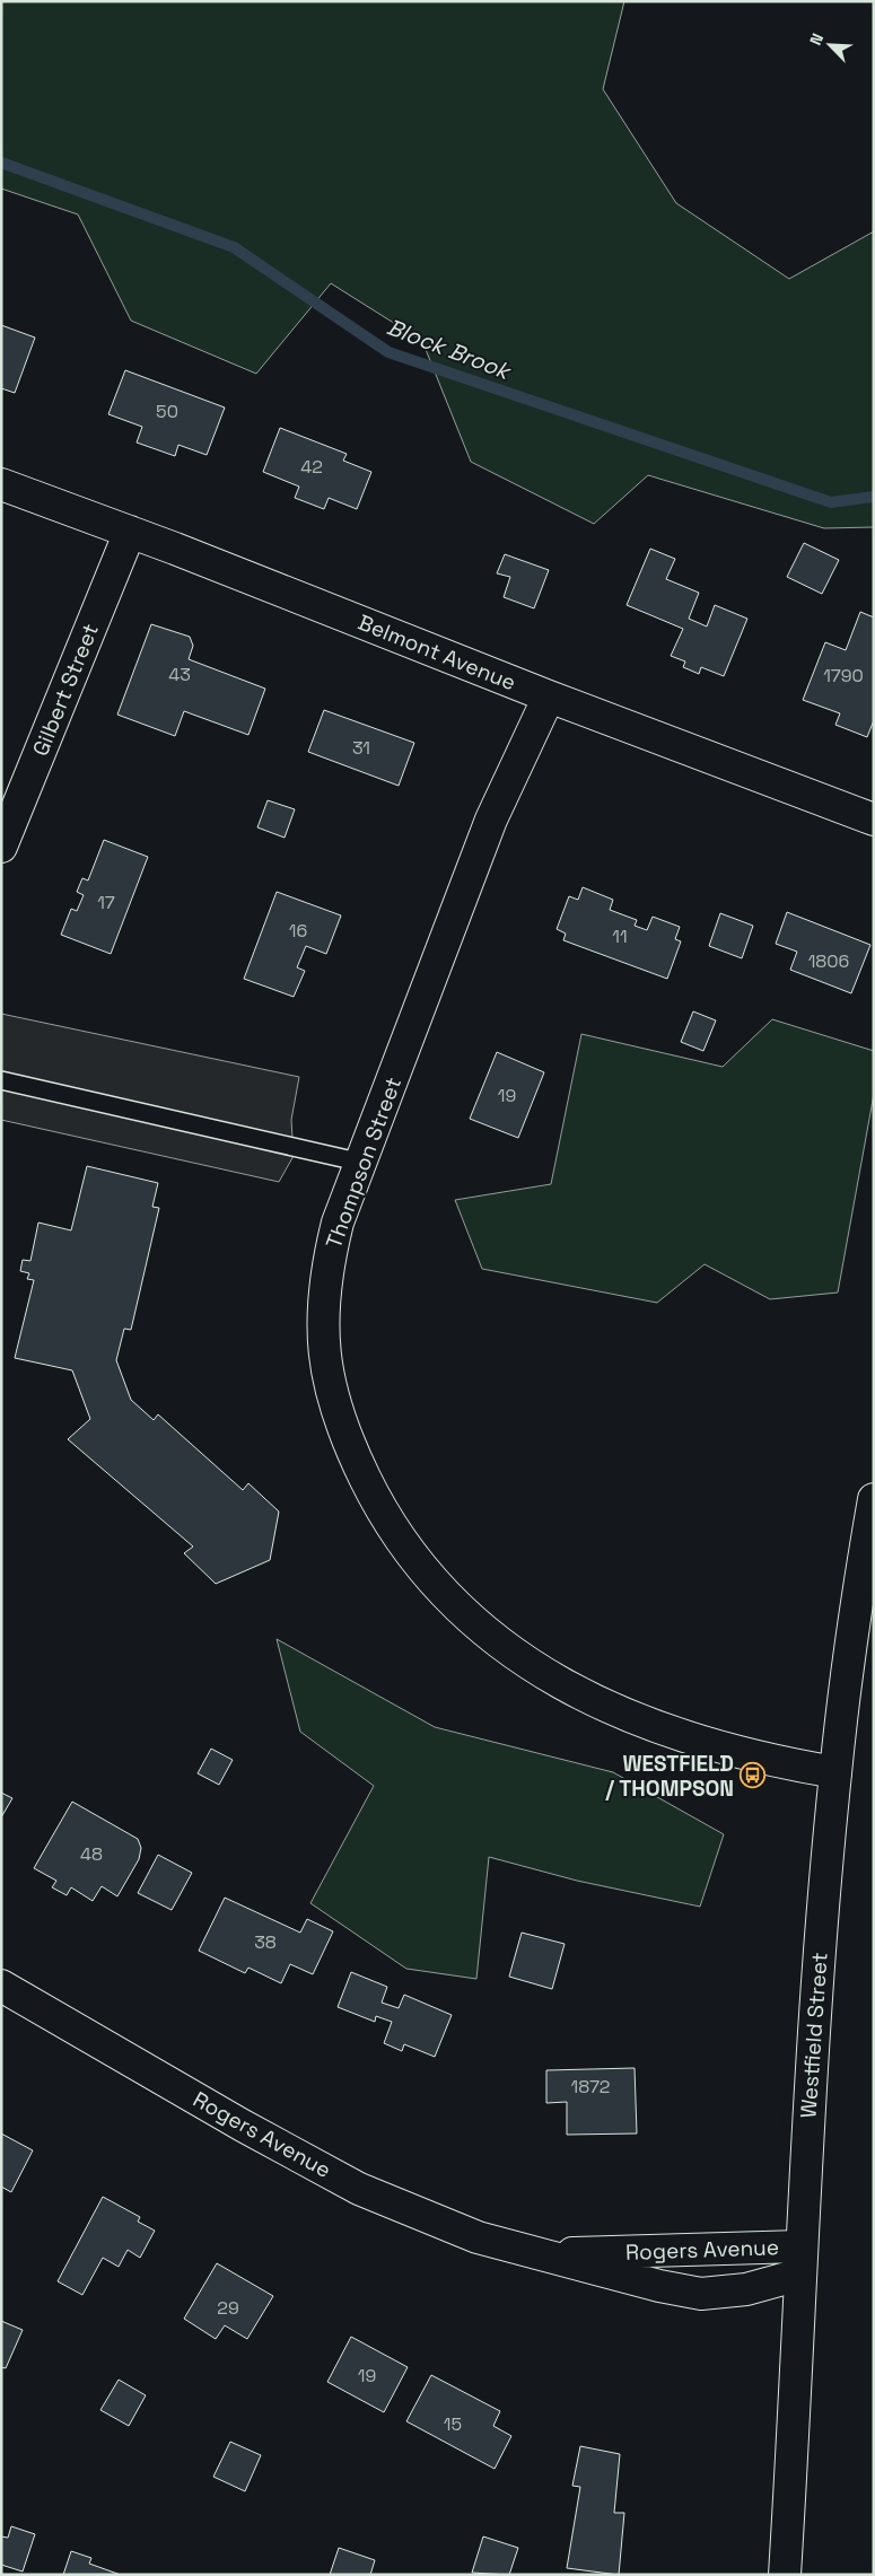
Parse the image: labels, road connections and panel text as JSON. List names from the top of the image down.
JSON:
{
  "streets": {
    "street": [
      "Belmont Avenue",
      "Gilbert Street",
      "Thompson Street",
      "Westfield Street",
      "Rogers Avenue"
    ]
  },
  "crossings": [
    ["Belmont Avenue", "Gilbert Street"],
    ["Belmont Avenue", "Thompson Street"],
    ["Thompson Street", "Westfield Street"],
    ["Westfield Street", "Rogers Avenue"]
  ],
  "water": ["Block Brook"],
  "places": {
    "bus stop": ["WESTFIELD / THOMPSON"]
  },
  "house_numbers": [
    "50",
    "42",
    "43",
    "1790",
    "31",
    "17",
    "16",
    "11",
    "1806",
    "19",
    "48",
    "38",
    "1872",
    "29",
    "19",
    "15"
  ],
  "north": "top left"
}
